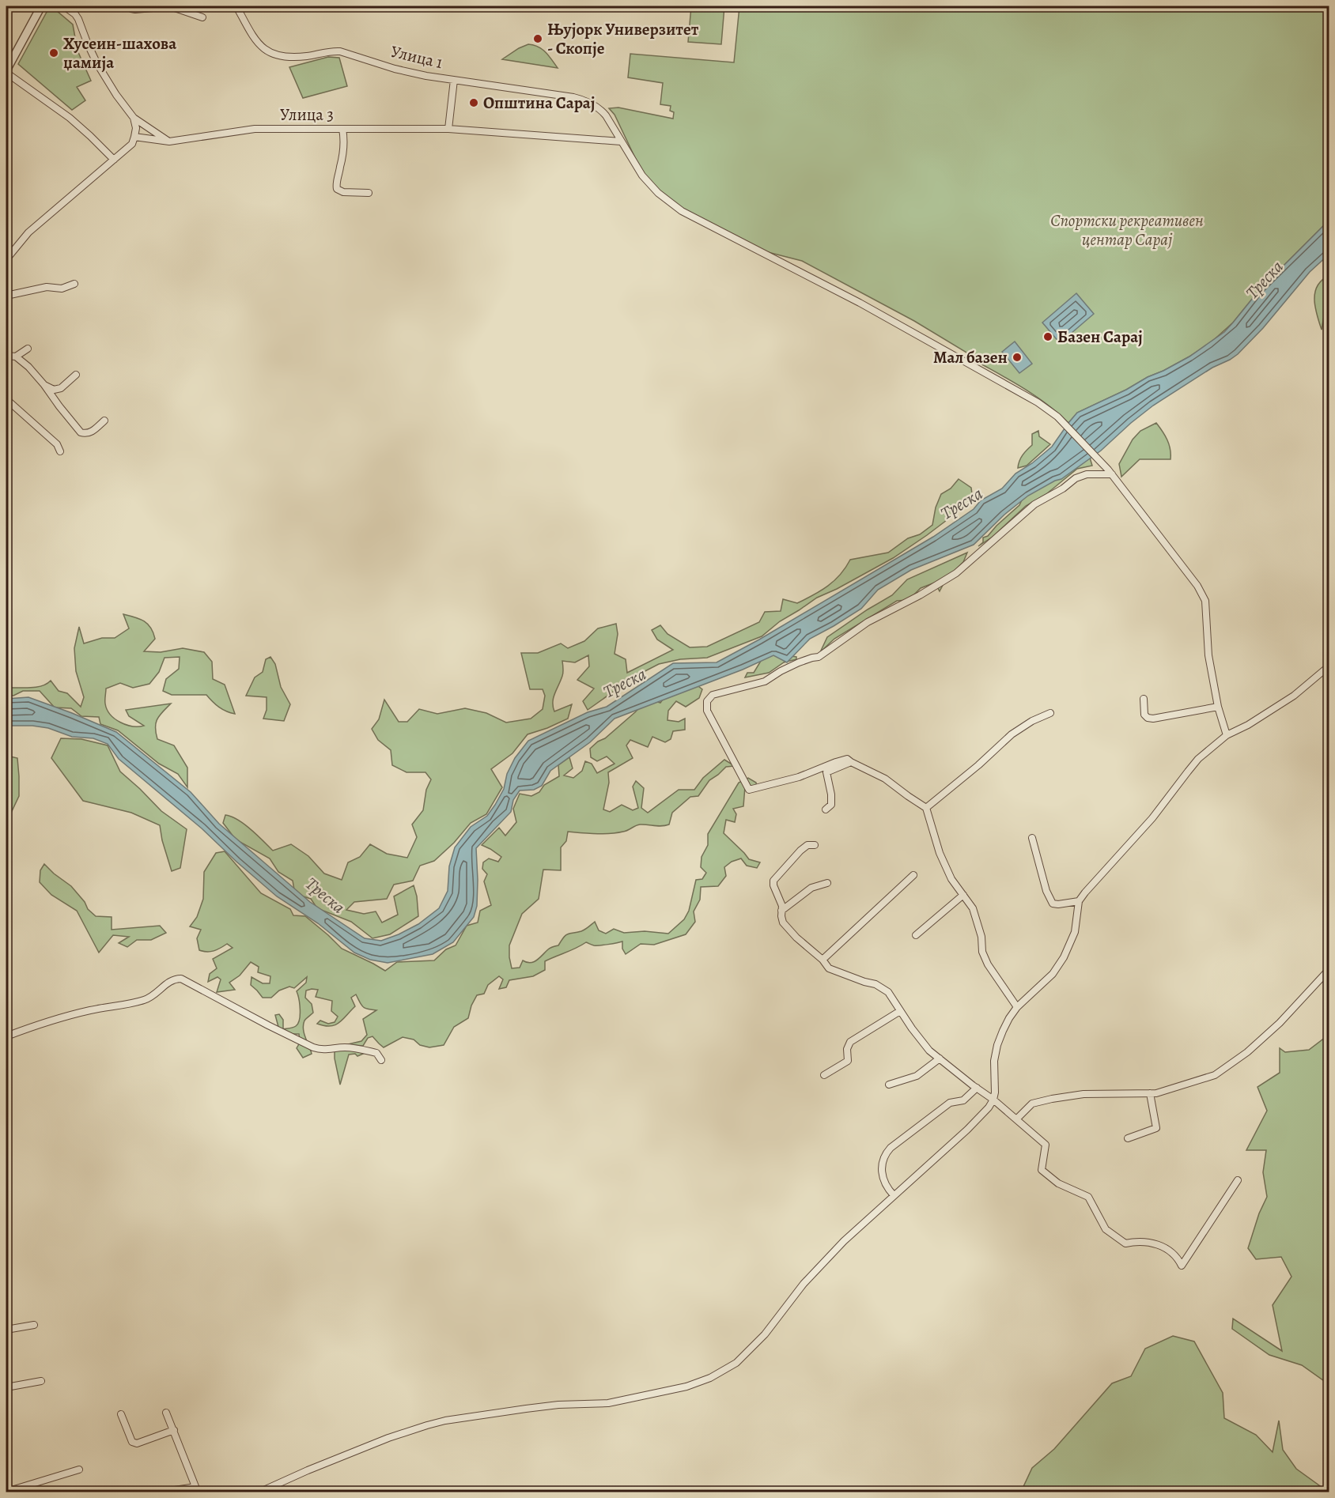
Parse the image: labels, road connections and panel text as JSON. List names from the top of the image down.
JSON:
{
  "streets": {
    "street": ["Улица 1", "Улица 3"]
  },
  "crossings": [
    ["Улица 1", "Улица 3"]
  ],
  "water": ["Треска"],
  "parks": ["Спортски рекреативен центар Сарај"],
  "places": [
    "Њујорк Универзитет - Скопје",
    "Хусеин-шахова џамија",
    "Општина Сарај",
    "Базен Сарај",
    "Мал базен"
  ]
}
